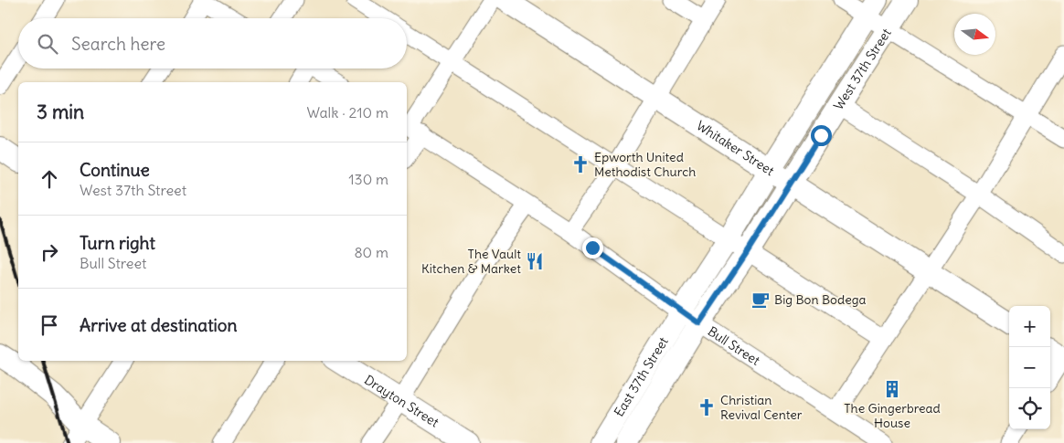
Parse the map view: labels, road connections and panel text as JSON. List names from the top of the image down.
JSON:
{
  "streets": {
    "main road": [
      "West 37th Street",
      "Whitaker Street",
      "East 37th Street",
      "Drayton Street"
    ],
    "street": ["Bull Street"]
  },
  "crossings": [
    ["West 37th Street", "Whitaker Street"],
    ["West 37th Street", "Bull Street"],
    ["West 37th Street", "East 37th Street"],
    ["Bull Street", "East 37th Street"]
  ],
  "places": {
    "church": ["Epworth United Methodist Church", "Christian Revival Center"],
    "restaurant": ["The Vault Kitchen & Market"],
    "cafe": ["Big Bon Bodega"],
    "building": ["The Gingerbread House"]
  },
  "north": "right",
  "page": {
    "search": "Search here",
    "heading": ["3 min", "Walk · 210 m"],
    "list": [
      ["Continue", "West 37th Street", "130 m"],
      ["Turn right", "Bull Street", "80 m"],
      "Arrive at destination"
    ],
    "map_buttons": ["+", "−"]
  }
}
